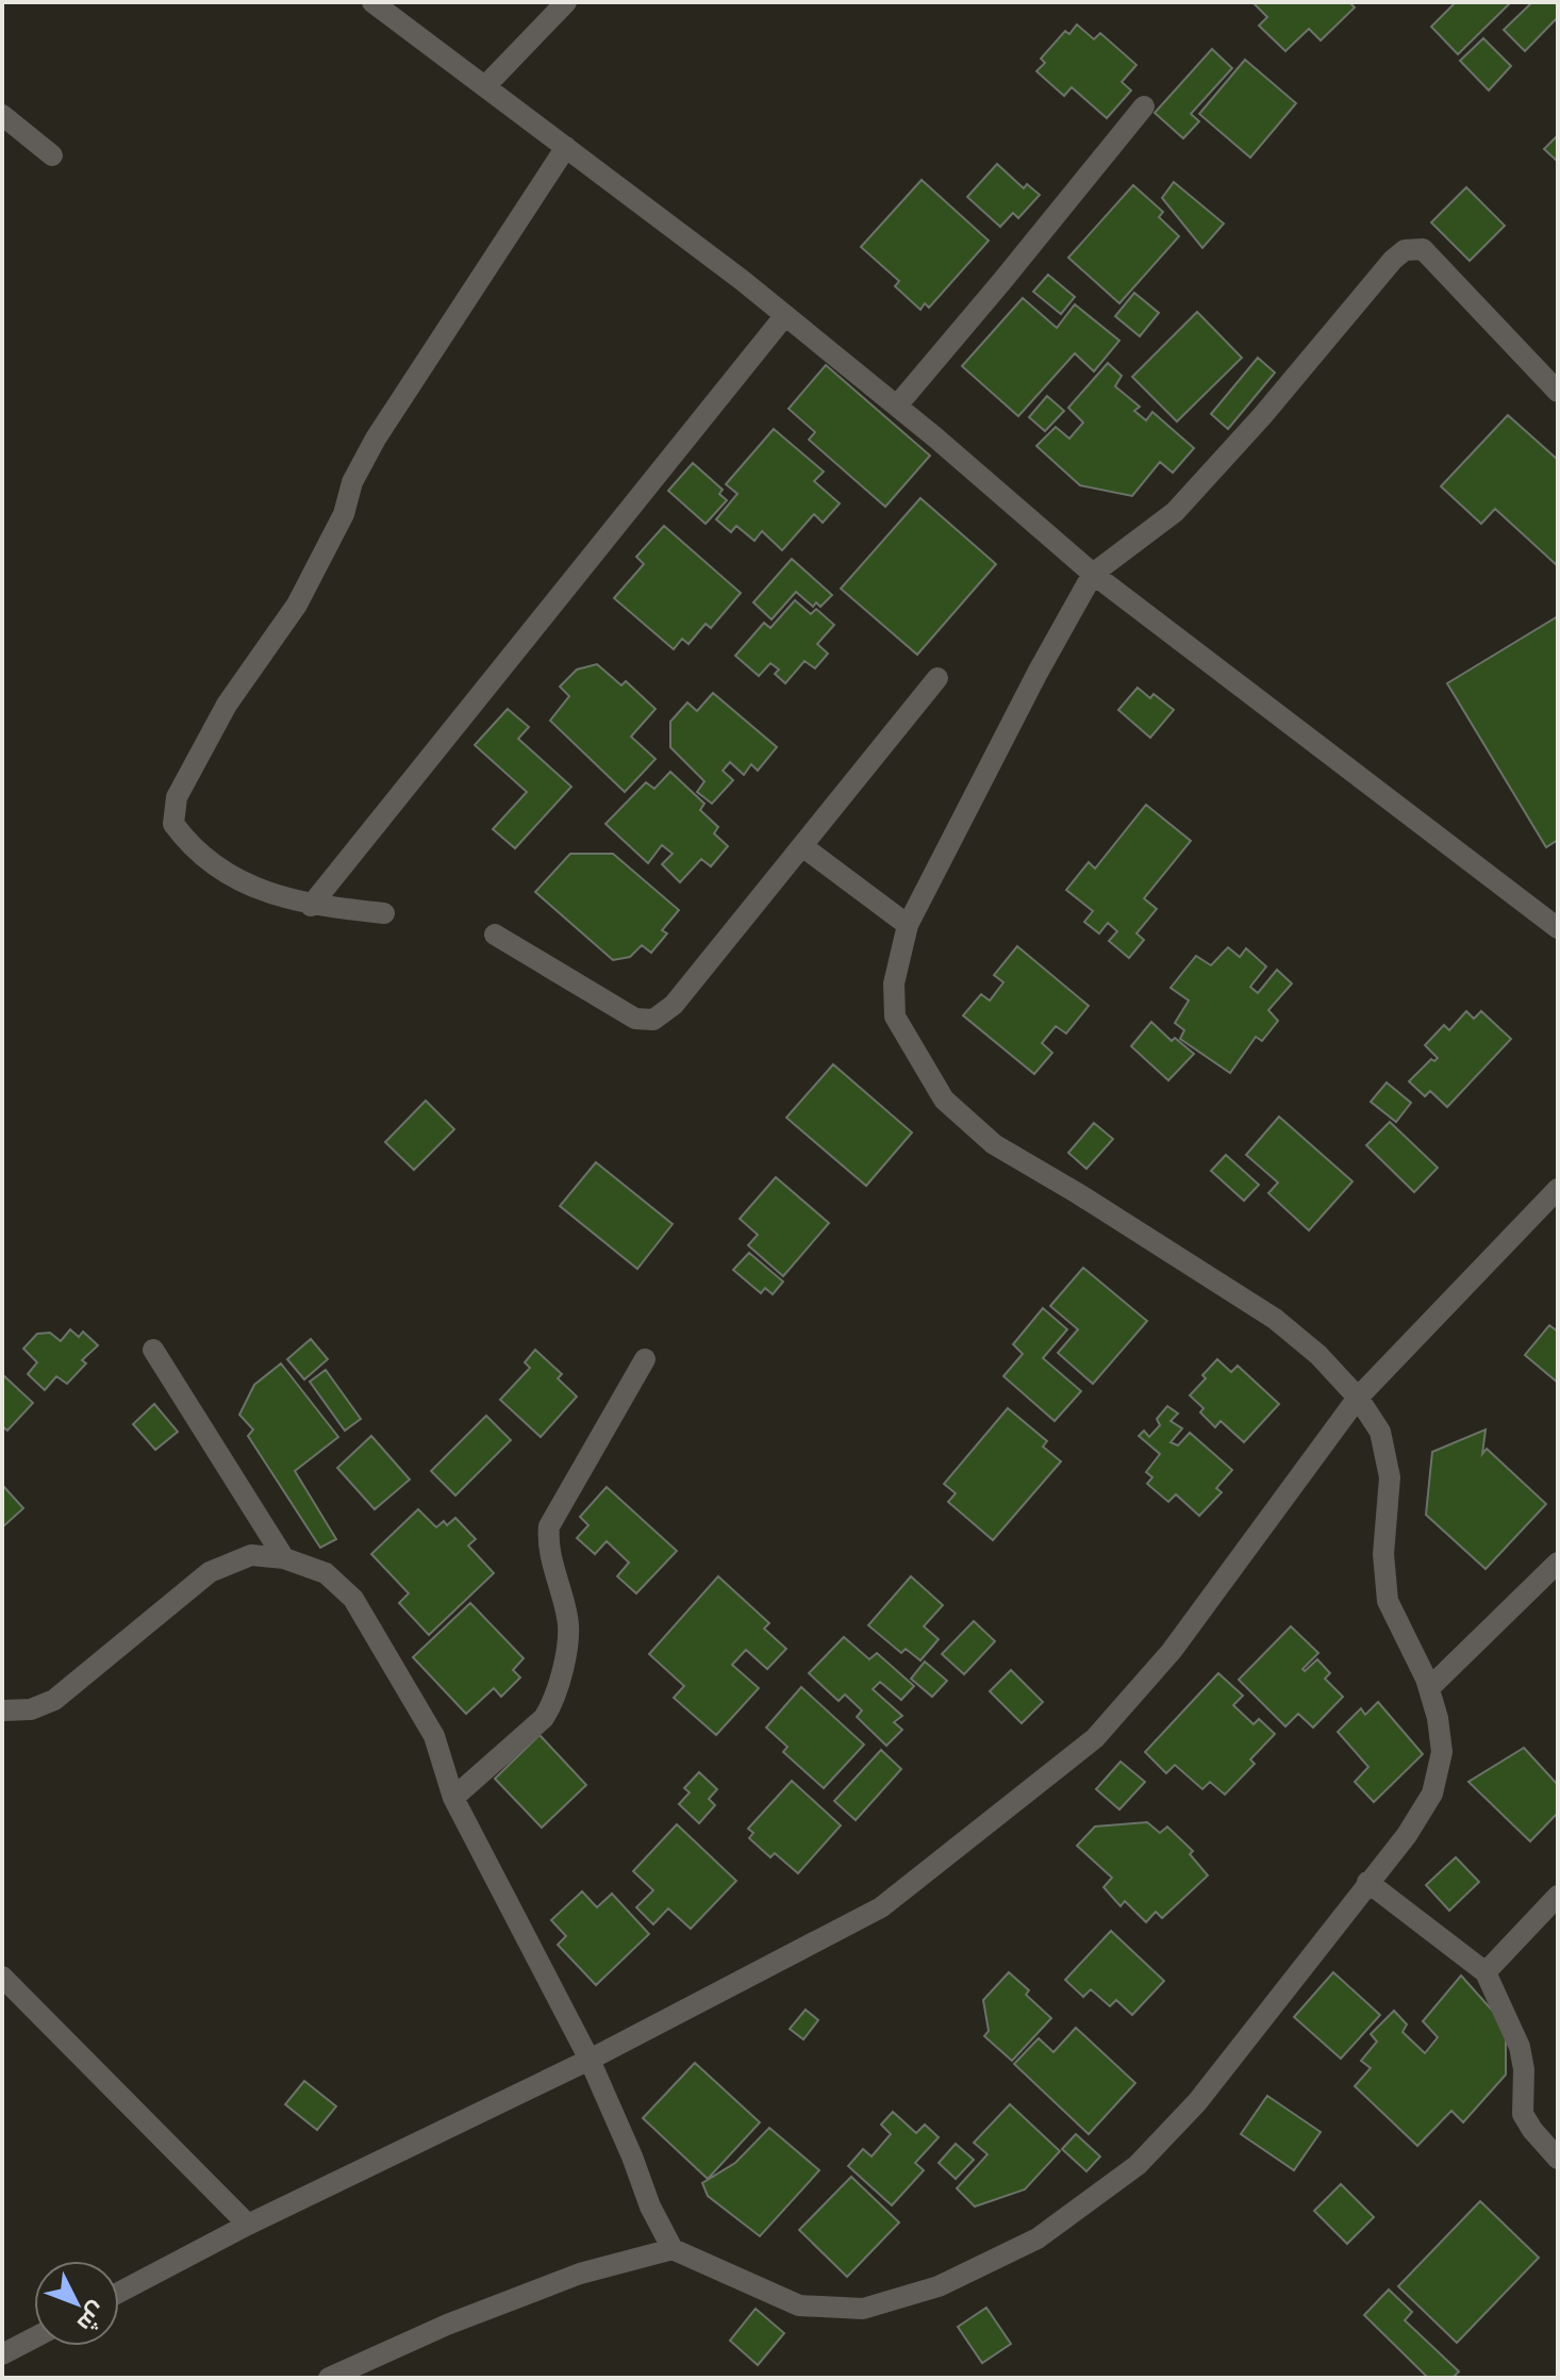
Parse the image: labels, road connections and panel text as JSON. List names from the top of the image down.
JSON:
{
  "north": "bottom right"
}
